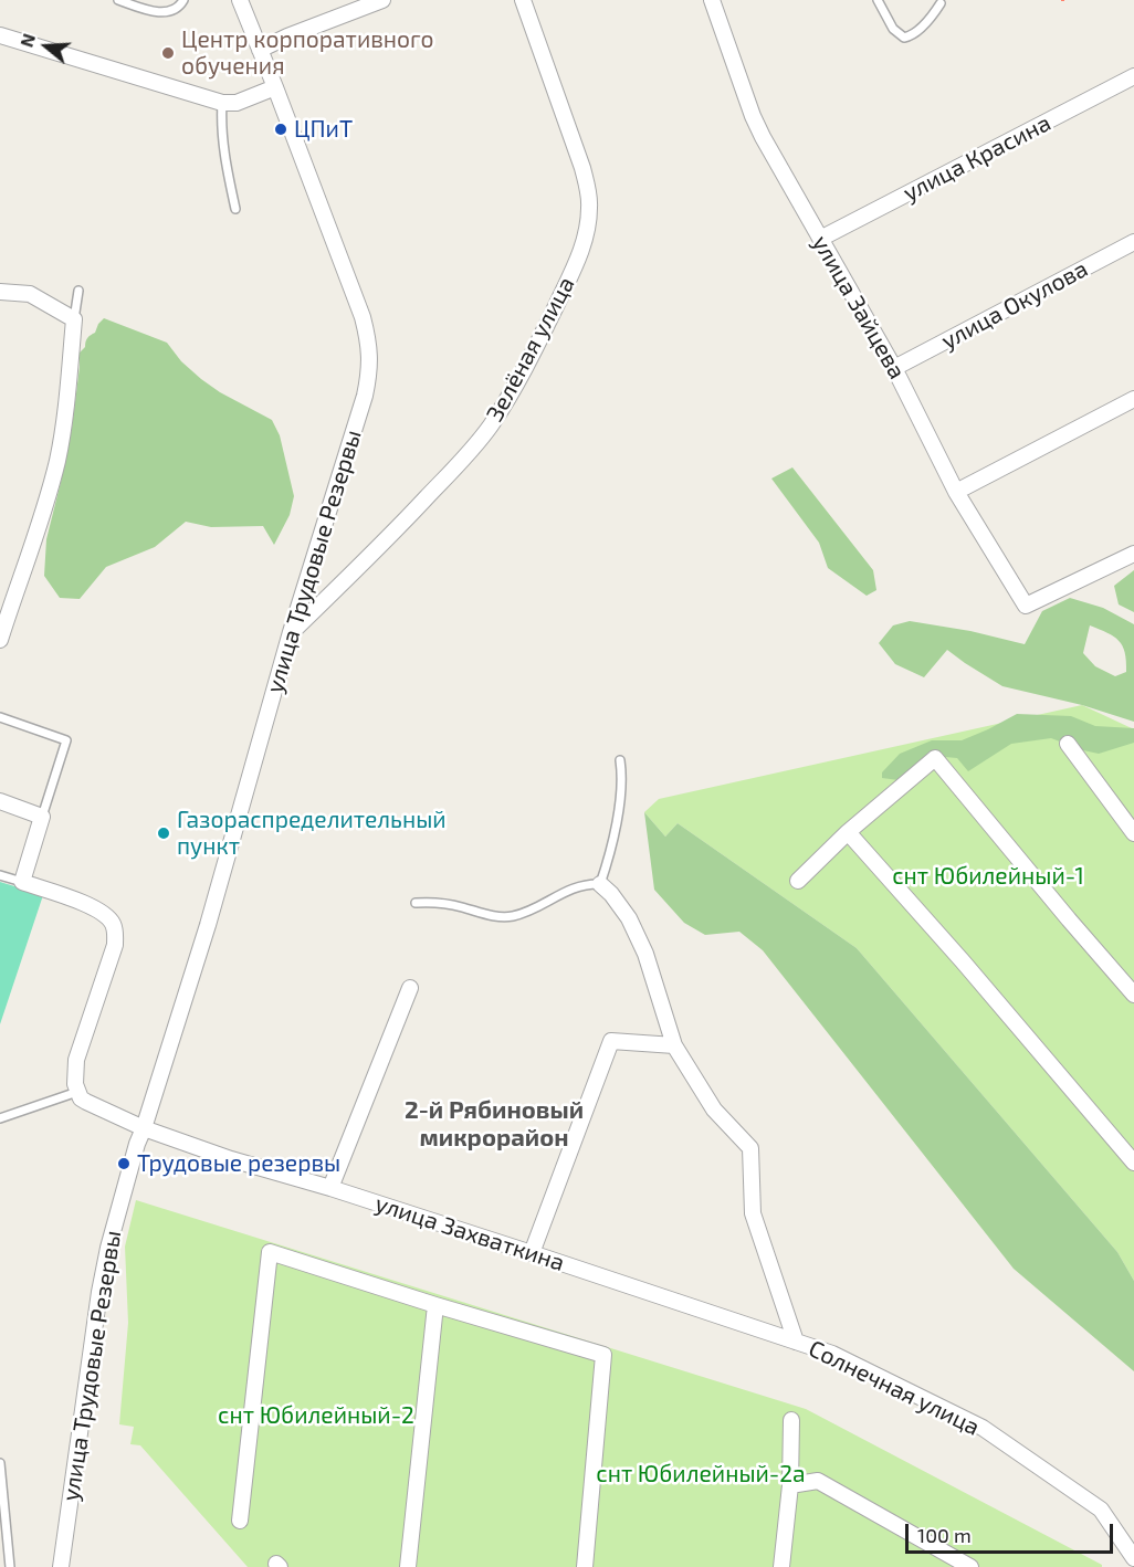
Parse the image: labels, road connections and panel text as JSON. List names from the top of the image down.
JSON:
{
  "streets": {
    "street": [
      "улица Красина",
      "улица Окулова",
      "улица Зайцева",
      "Зелёная улица",
      "улица Трудовые Резервы",
      "улица Захваткина",
      "Солнечная улица"
    ]
  },
  "crossings": [
    ["улица Красина", "улица Зайцева"],
    ["улица Окулова", "улица Зайцева"],
    ["Зелёная улица", "улица Трудовые Резервы"],
    ["улица Трудовые Резервы", "улица Захваткина"],
    ["улица Захваткина", "Солнечная улица"]
  ],
  "districts": ["2-й Рябиновый микрорайон"],
  "parks": ["снт Юбилейный-1", "снт Юбилейный-2", "снт Юбилейный-2а"],
  "places": [
    "Центр корпоративного обучения",
    "ЦПиТ",
    "Газораспределительный пункт",
    "Трудовые резервы"
  ],
  "scale_bar": "100 m",
  "north": "left"
}
